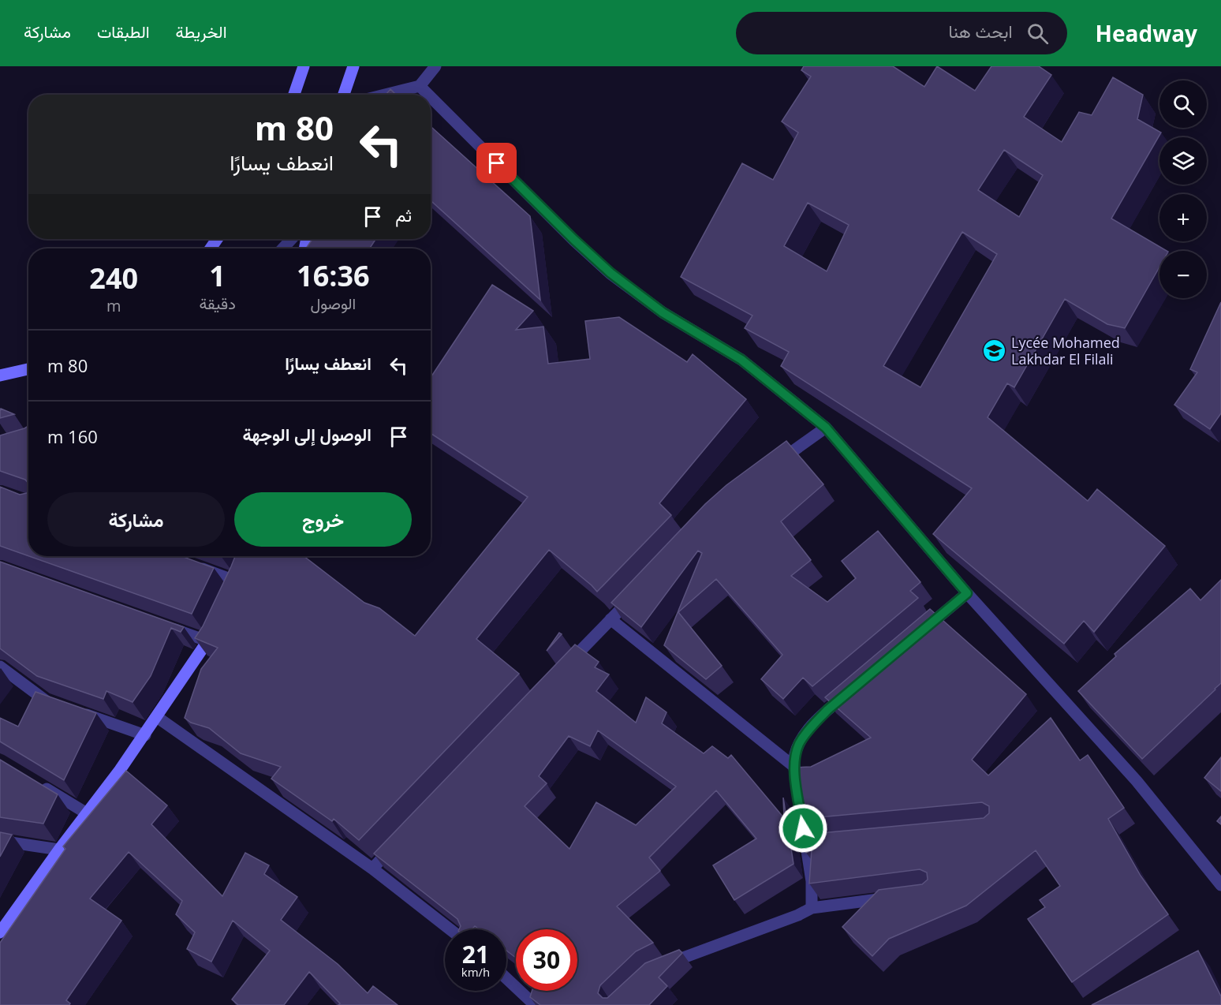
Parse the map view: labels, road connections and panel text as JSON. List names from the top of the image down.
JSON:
{
  "places": {
    "school or university": ["Lycée Mohamed Lakhdar El Filali"]
  },
  "page": {
    "header": "Headway",
    "search": "ابحث هنا",
    "nav": ["الخريطة", "الطبقات", "مشاركة"],
    "map_buttons": ["+", "−"],
    "turn": ["80 m", "انعطف يسارًا"],
    "then": "ثم",
    "eta": [
      "16:36",
      "الوصول",
      "1",
      "دقيقة",
      "240",
      "m"
    ],
    "list": [
      {
        "name": "انعطف يسارًا",
        "value": "80 m"
      },
      {
        "name": "الوصول إلى الوجهة",
        "value": "160 m"
      }
    ],
    "buttons": ["خروج", "مشاركة"],
    "speed": "21 km/h",
    "limit": "30"
  }
}
